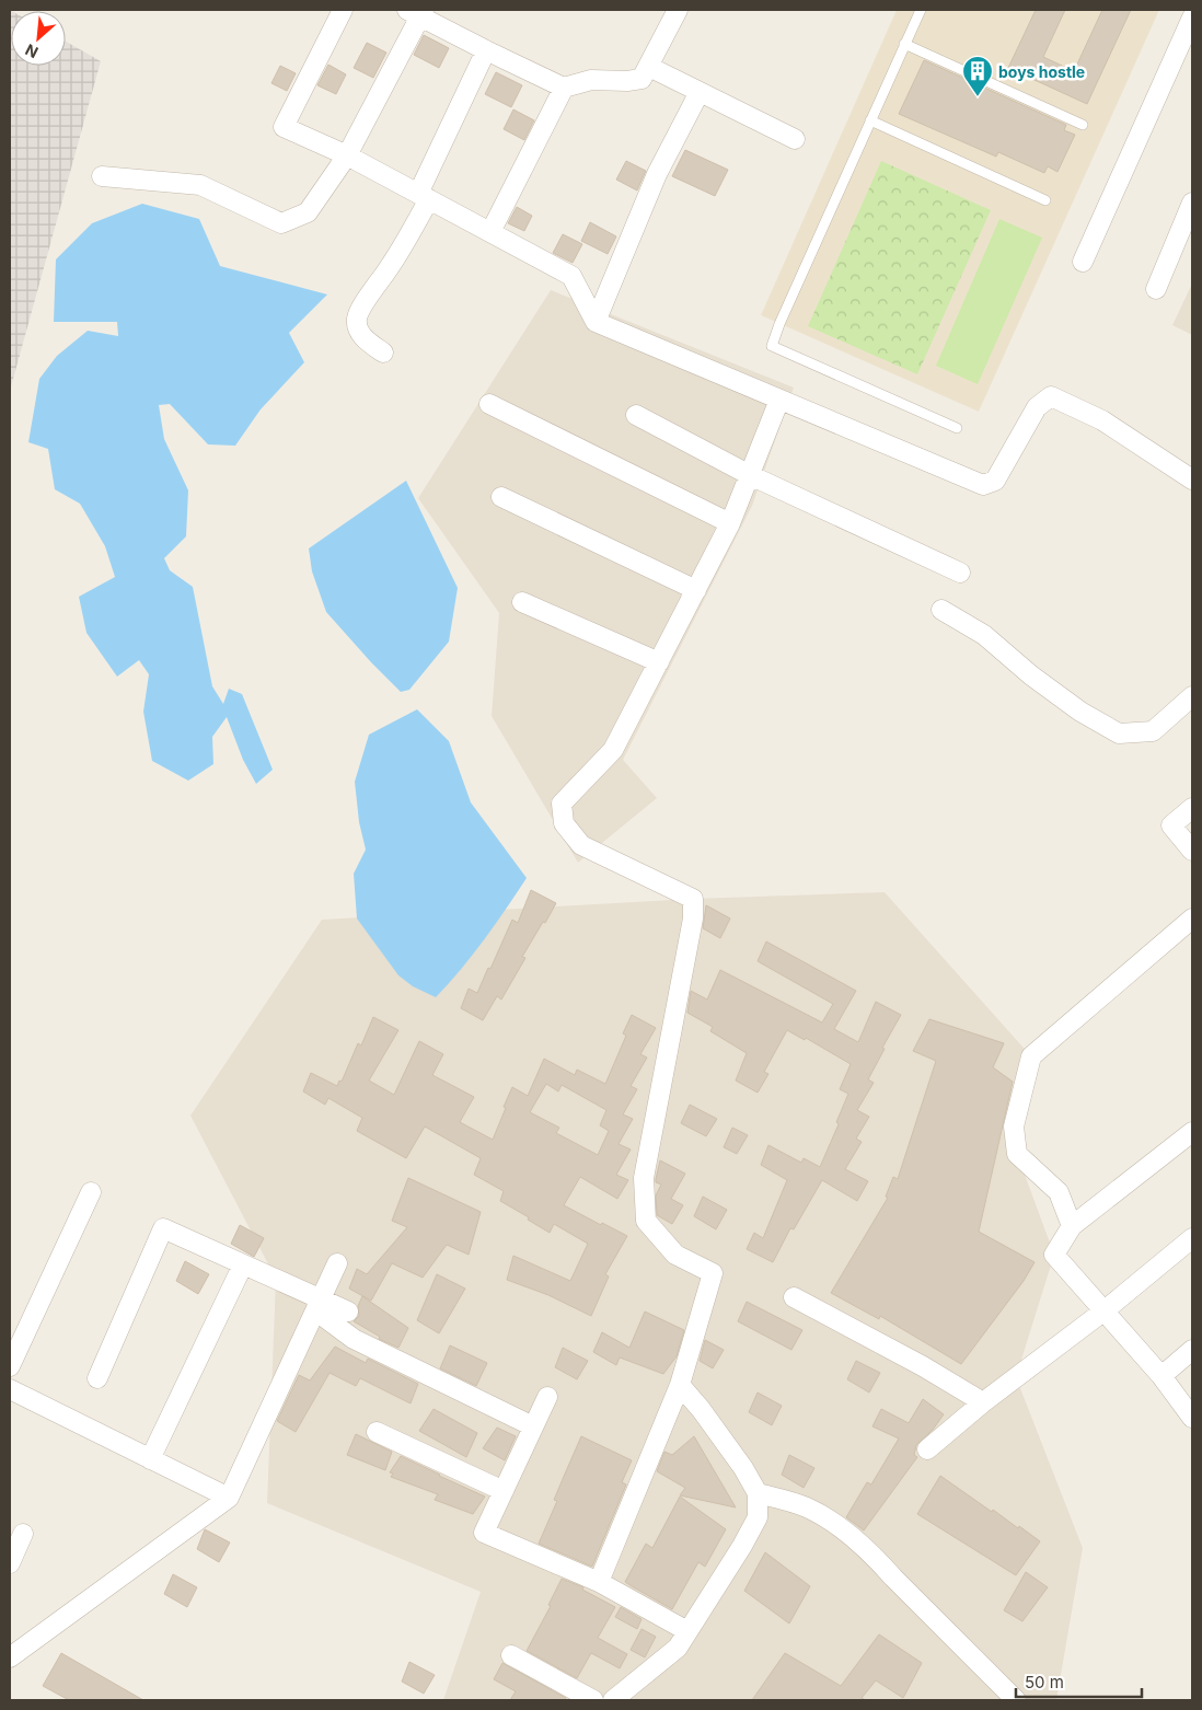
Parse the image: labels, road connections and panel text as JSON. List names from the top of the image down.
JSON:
{
  "places": {
    "building": ["boys hostle"]
  },
  "scale_bar": "50 m",
  "north": "bottom left"
}
